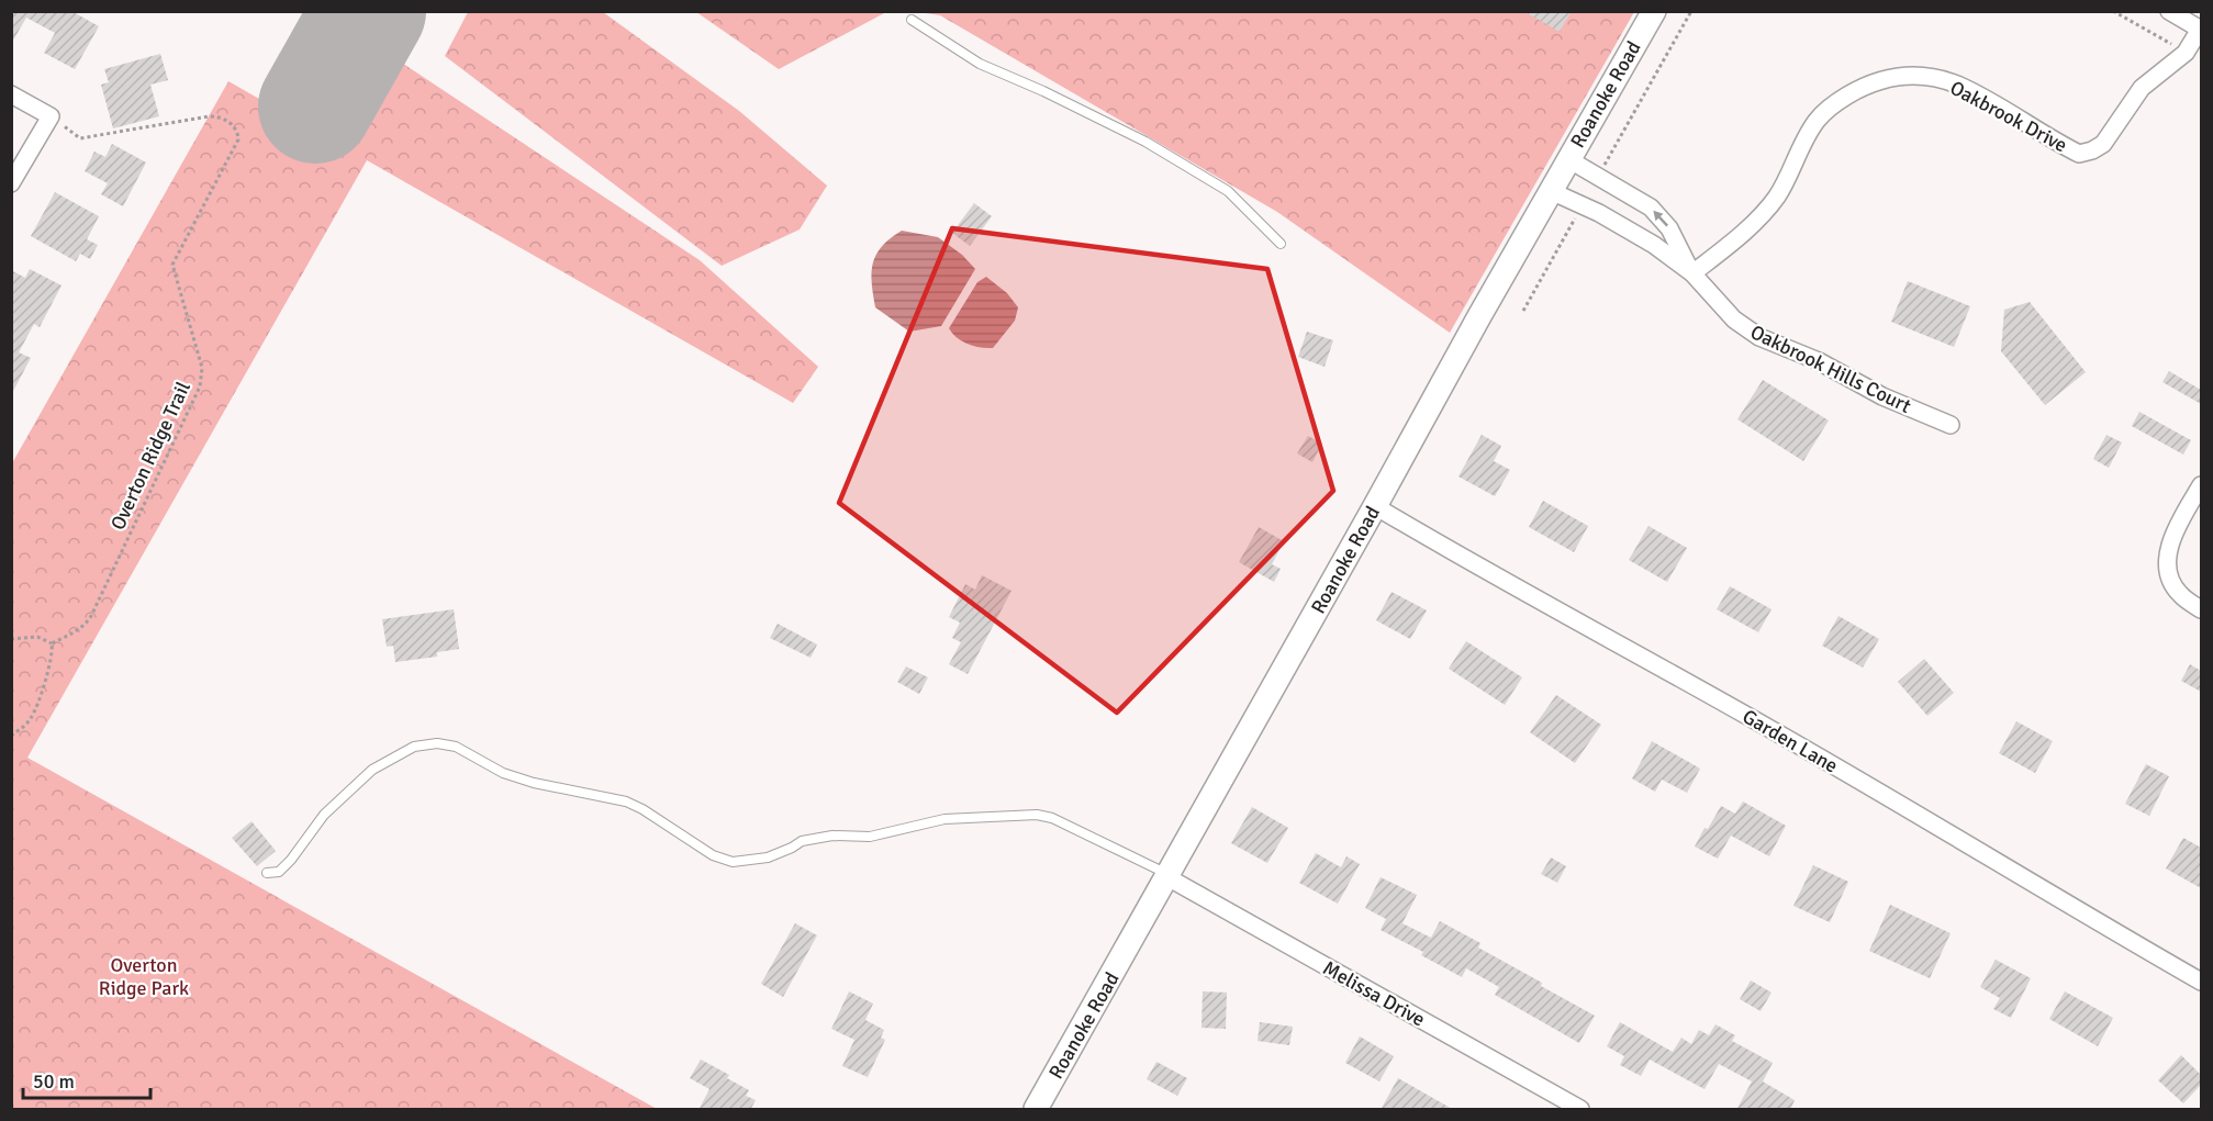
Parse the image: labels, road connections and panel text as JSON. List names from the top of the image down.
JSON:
{
  "streets": {
    "street": [
      "Roanoke Road",
      "Oakbrook Drive",
      "Oakbrook Hills Court",
      "Garden Lane",
      "Melissa Drive"
    ],
    "path": ["Overton Ridge Trail"]
  },
  "crossings": [
    ["Roanoke Road", "Oakbrook Hills Court"],
    ["Roanoke Road", "Garden Lane"],
    ["Roanoke Road", "Melissa Drive"],
    ["Oakbrook Drive", "Oakbrook Hills Court"]
  ],
  "parks": ["Overton Ridge Park"],
  "scale_bar": "50 m"
}
